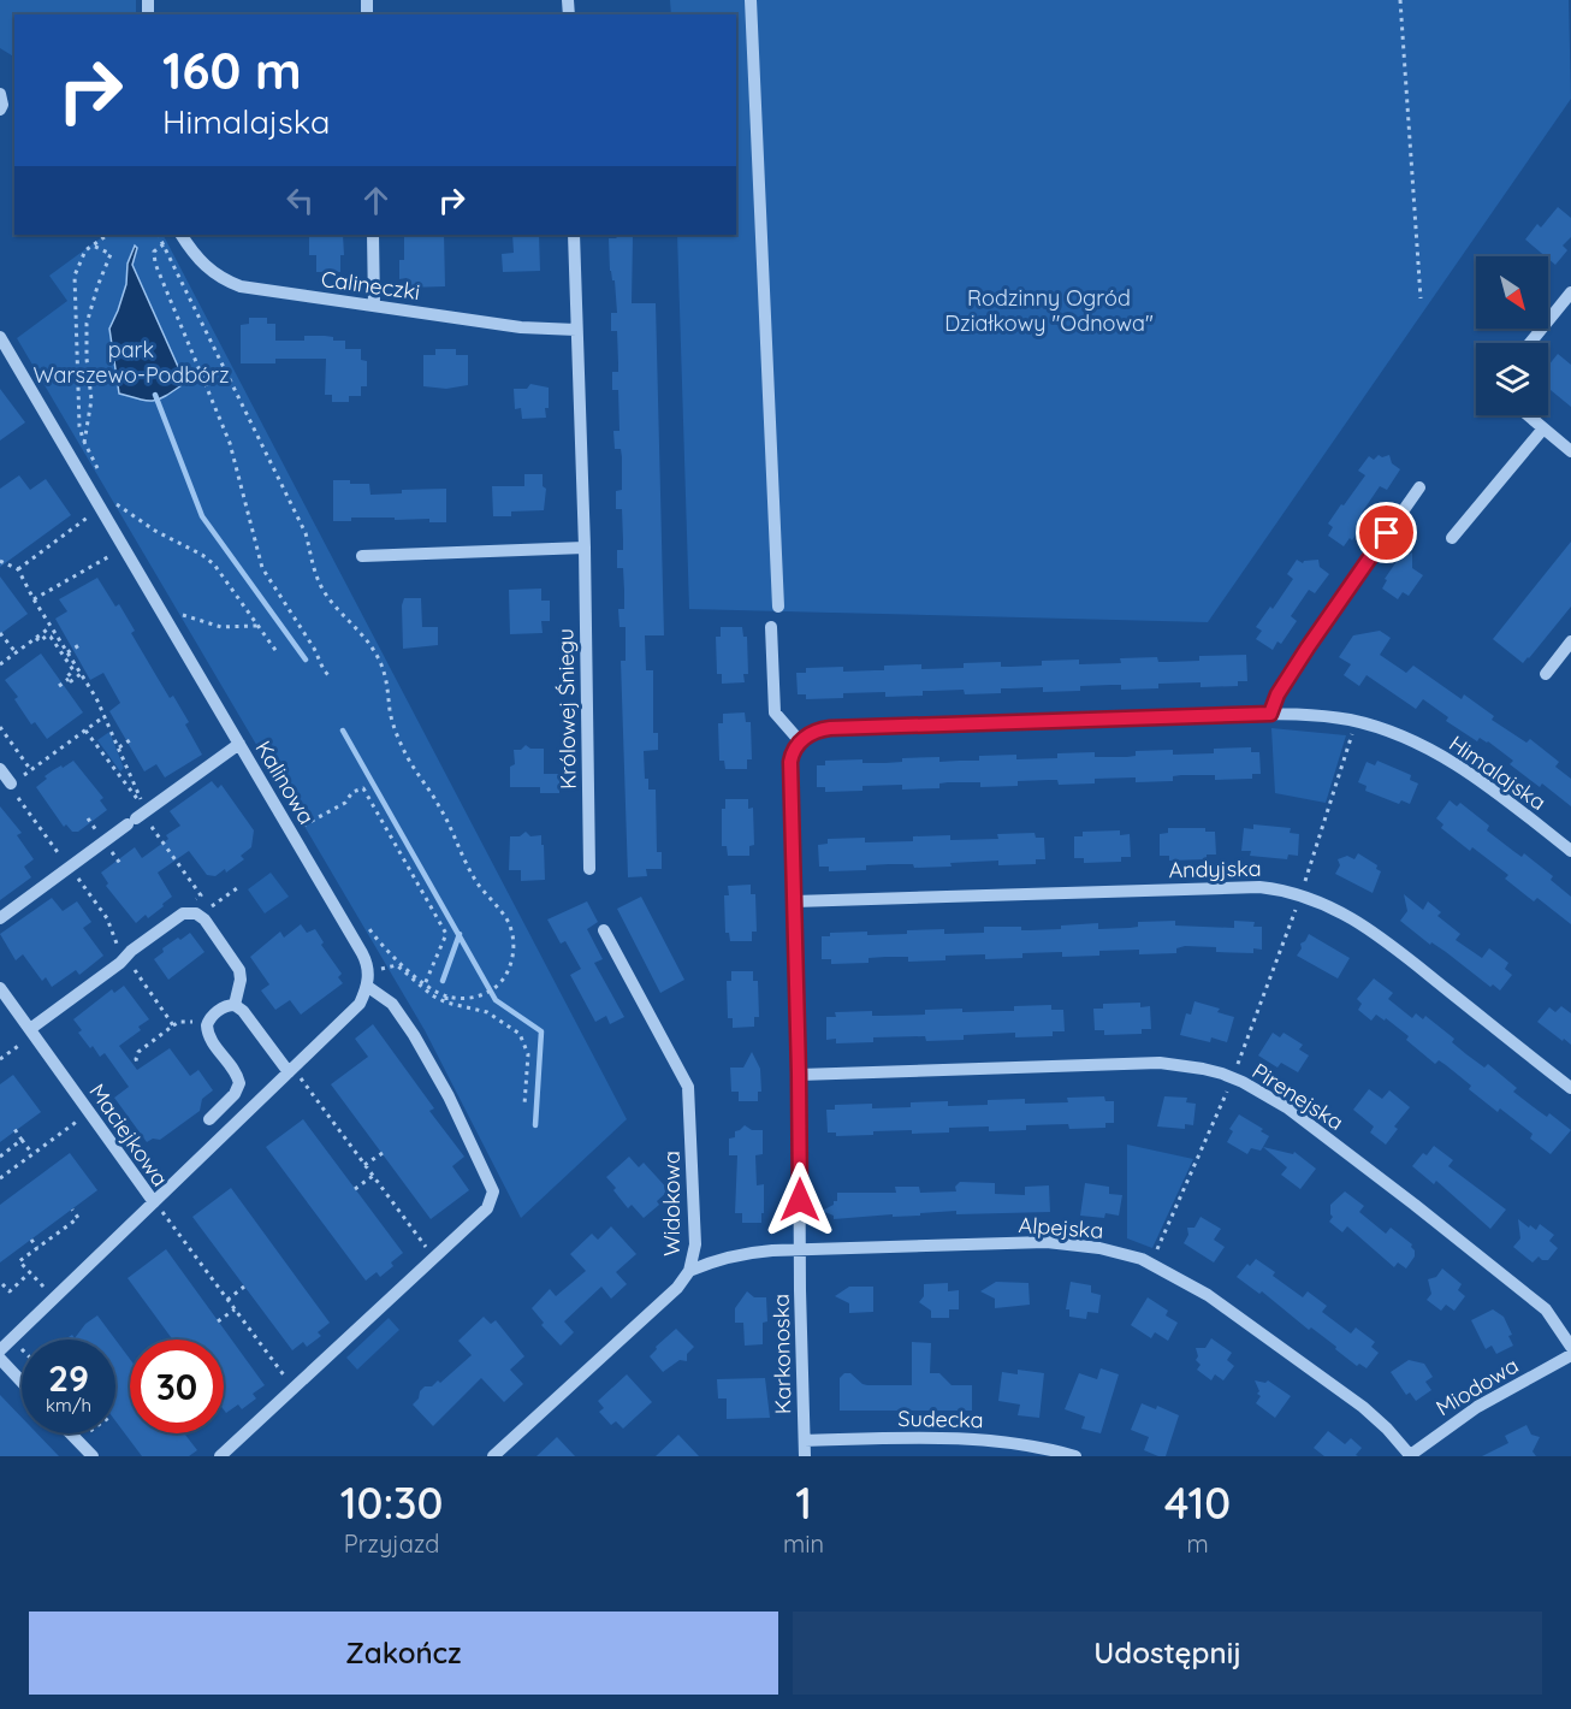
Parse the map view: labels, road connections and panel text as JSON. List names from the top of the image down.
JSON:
{
  "streets": {
    "street": [
      "Calineczki",
      "Królowej Śniegu",
      "Himalajska",
      "Kalinowa",
      "Andyjska",
      "Pirenejska",
      "Maciejkowa",
      "Widokowa",
      "Alpejska",
      "Karkonoska",
      "Miodowa",
      "Sudecka"
    ]
  },
  "crossings": [
    ["Calineczki", "Królowej Śniegu"],
    ["Widokowa", "Alpejska"],
    ["Alpejska", "Karkonoska"],
    ["Alpejska", "Miodowa"],
    ["Karkonoska", "Sudecka"]
  ],
  "parks": ["Rodzinny Ogród Działkowy \"Odnowa\"", "park Warszewo-Podbórz"],
  "north": "bottom right",
  "page": {
    "turn": ["160 m", "Himalajska"],
    "speed": "29 km/h",
    "limit": "30",
    "eta": [
      "10:30",
      "Przyjazd",
      "1",
      "min",
      "410",
      "m"
    ],
    "buttons": ["Zakończ", "Udostępnij"]
  }
}
